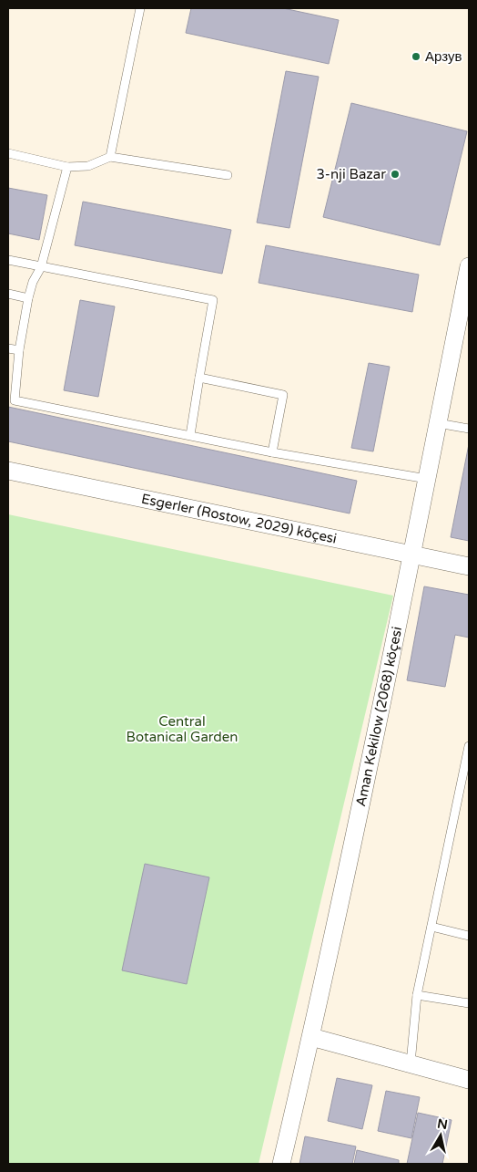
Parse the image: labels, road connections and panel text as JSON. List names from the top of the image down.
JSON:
{
  "streets": {
    "street": ["Esgerler (Rostow, 2029) köçesi", "Aman Kekilow (2068) köçesi"]
  },
  "crossings": [
    ["Esgerler (Rostow, 2029) köçesi", "Aman Kekilow (2068) köçesi"]
  ],
  "parks": ["Central Botanical Garden"],
  "places": ["Арзув", "3-nji Bazar"],
  "north": "top"
}
